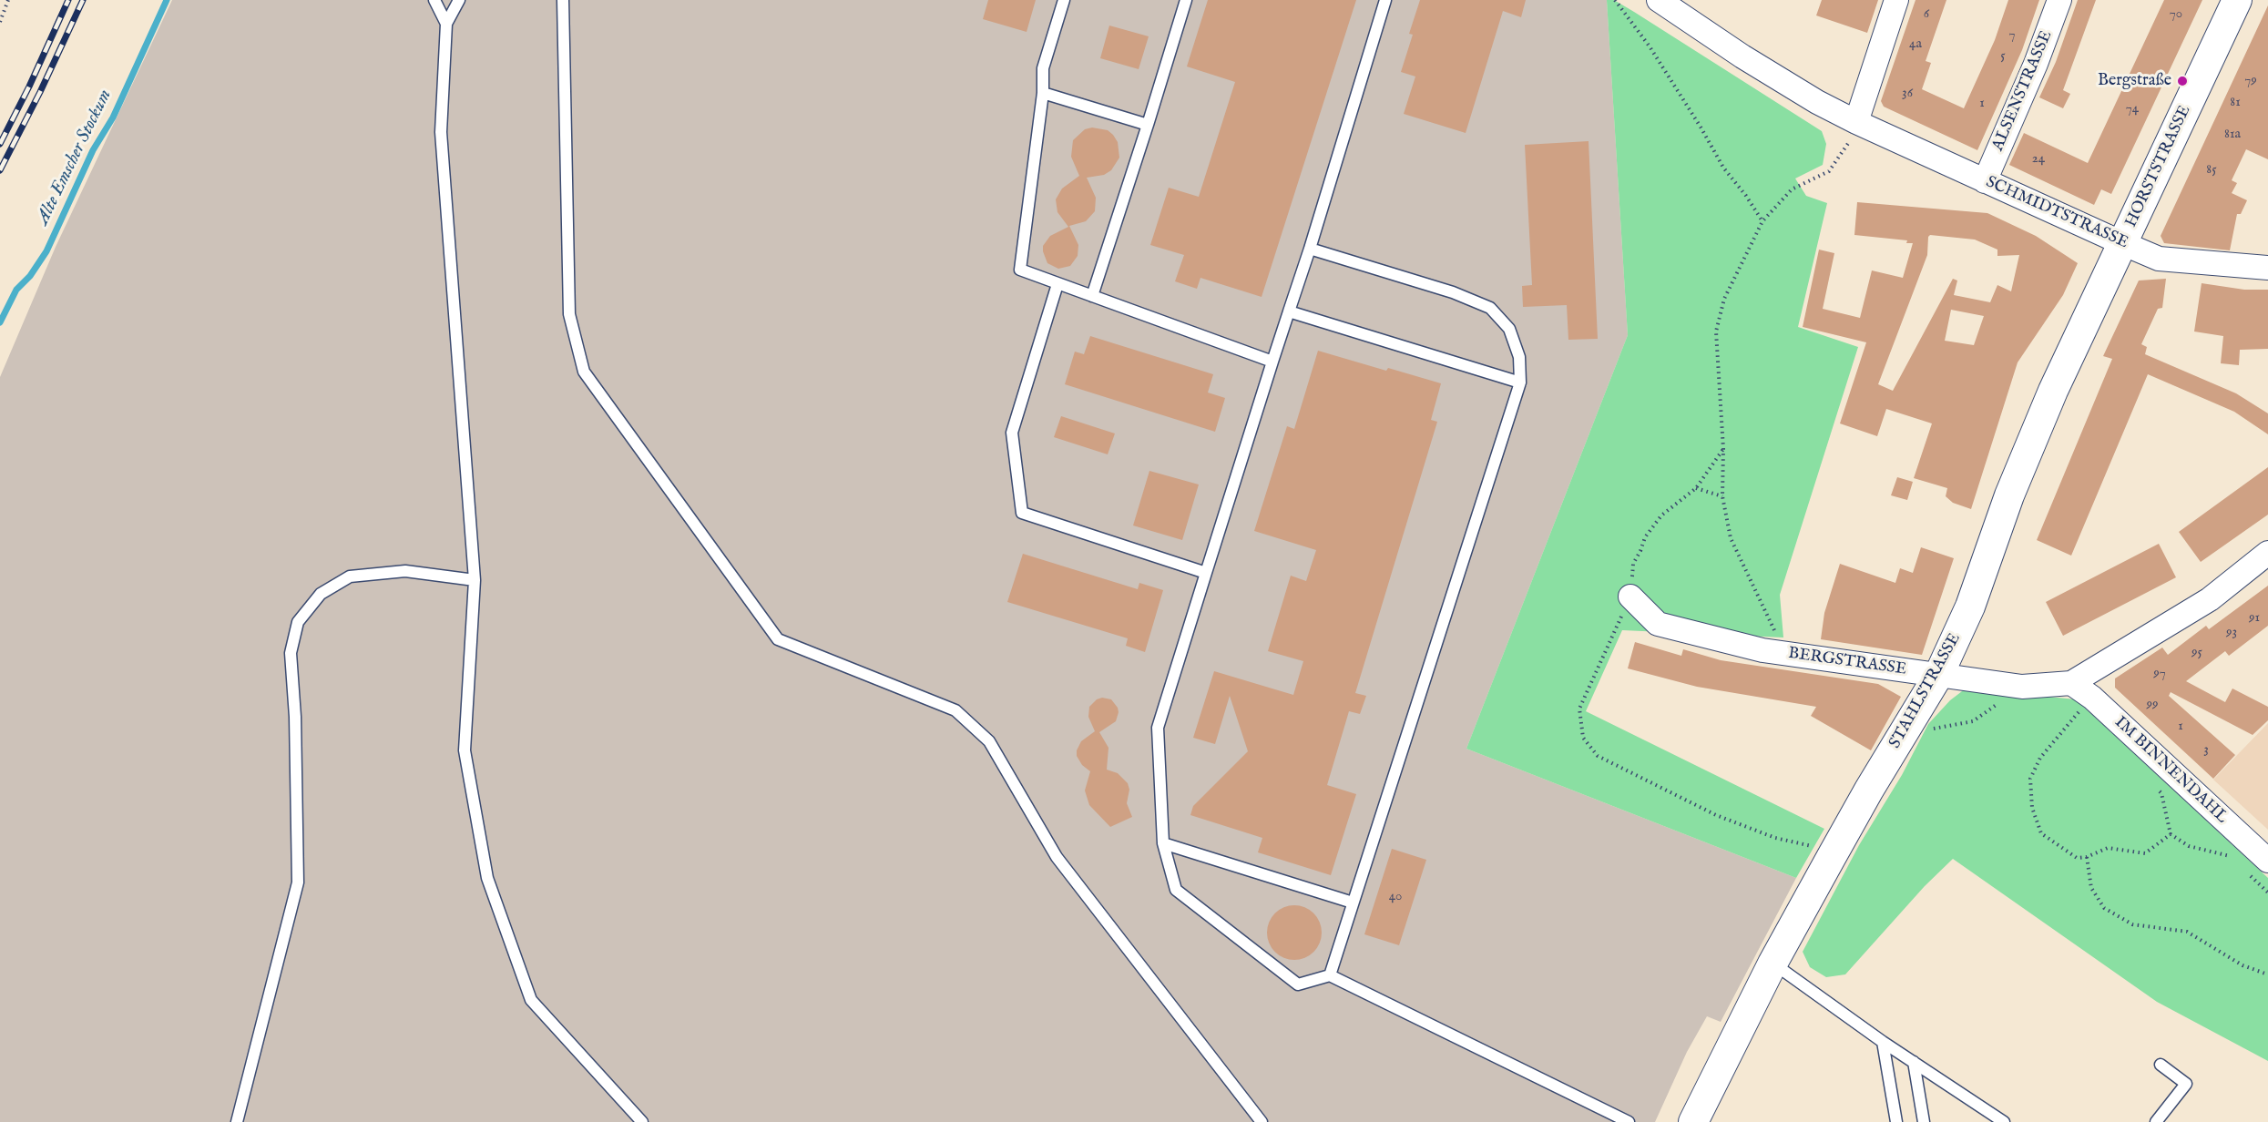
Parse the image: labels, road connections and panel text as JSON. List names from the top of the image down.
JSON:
{
  "streets": {
    "street": [
      "ALSENSTRASSE",
      "HORSTSTRASSE",
      "SCHMIDTSTRASSE",
      "BERGSTRASSE",
      "STAHLSTRASSE",
      "IM BINNENDAHL"
    ]
  },
  "crossings": [
    ["ALSENSTRASSE", "SCHMIDTSTRASSE"],
    ["HORSTSTRASSE", "SCHMIDTSTRASSE"],
    ["HORSTSTRASSE", "STAHLSTRASSE"],
    ["SCHMIDTSTRASSE", "STAHLSTRASSE"],
    ["BERGSTRASSE", "STAHLSTRASSE"],
    ["BERGSTRASSE", "IM BINNENDAHL"]
  ],
  "water": ["Alte Emscher Stockum"],
  "places": ["Bergstraße"],
  "house_numbers": [
    "6",
    "70",
    "7",
    "4a",
    "5",
    "79",
    "36",
    "81",
    "1",
    "74",
    "81a",
    "24",
    "85",
    "91",
    "93",
    "95",
    "97",
    "99",
    "1",
    "3",
    "40"
  ]
}
